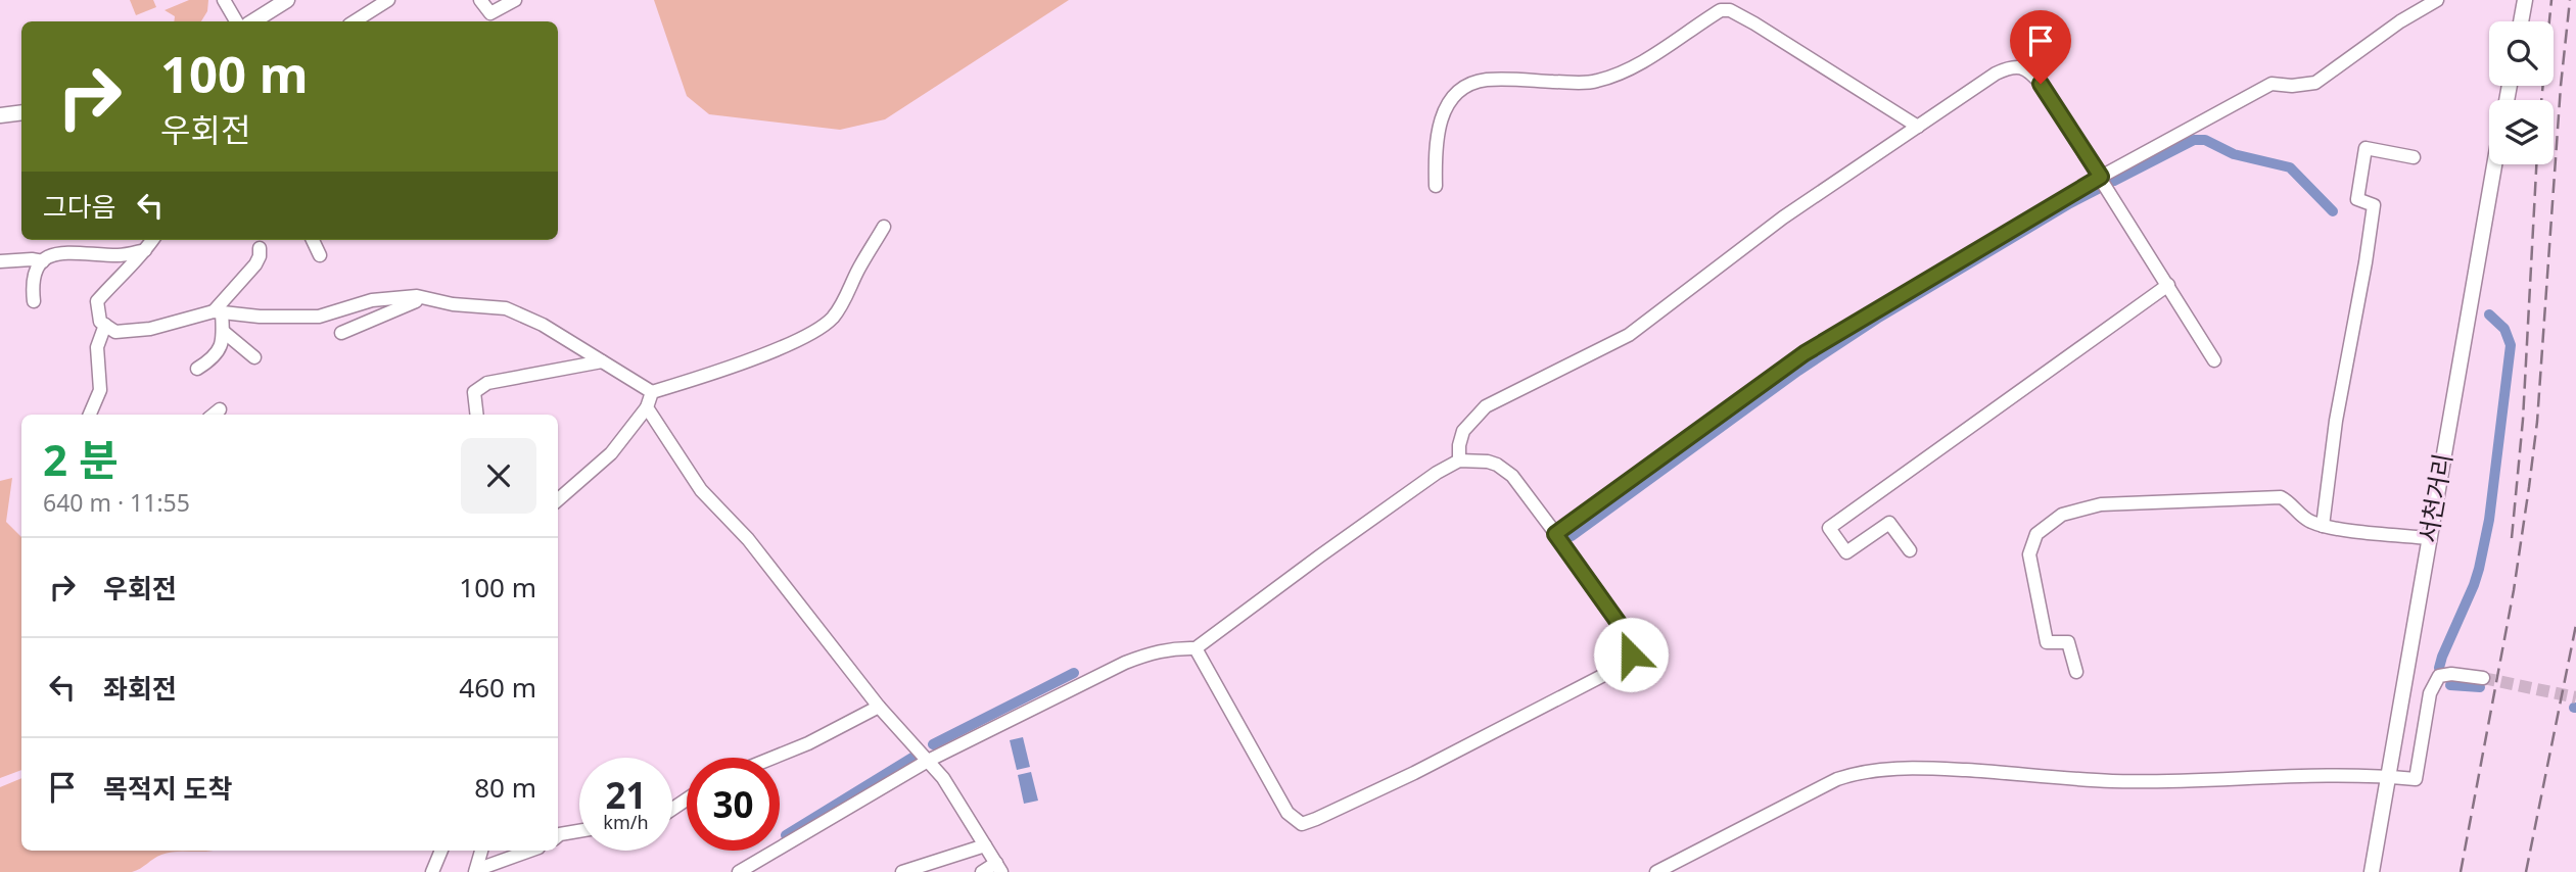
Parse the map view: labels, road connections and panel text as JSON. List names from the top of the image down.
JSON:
{
  "streets": {
    "main road": ["서천거리"]
  },
  "page": {
    "turn": ["100 m", "우회전"],
    "then": "그다음",
    "heading": ["2 분", "640 m · 11:55"],
    "list": [
      {
        "name": "우회전",
        "value": "100 m"
      },
      {
        "name": "좌회전",
        "value": "460 m"
      },
      {
        "name": "목적지 도착",
        "value": "80 m"
      }
    ],
    "speed": "21 km/h",
    "limit": "30"
  }
}
